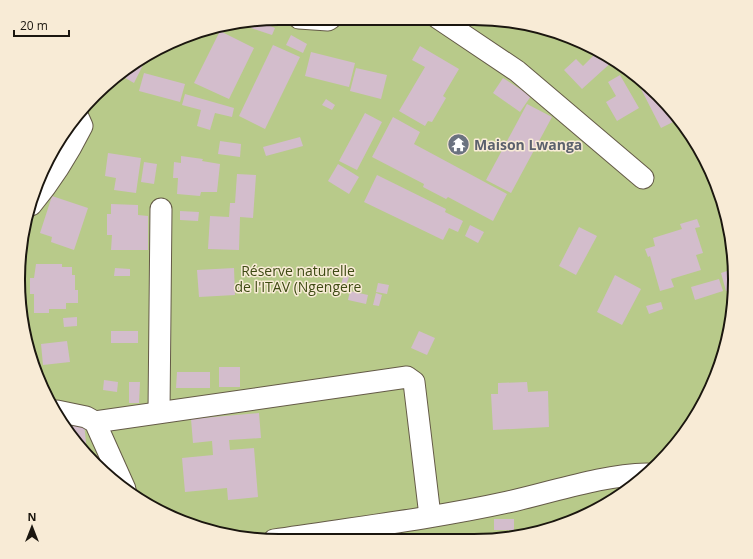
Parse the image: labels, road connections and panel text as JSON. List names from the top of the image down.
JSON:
{
  "parks": ["Réserve naturelle de l'ITAV (Ngengere"],
  "places": {
    "temple": ["Maison Lwanga"]
  },
  "scale_bar": "20 m",
  "north": "top"
}
